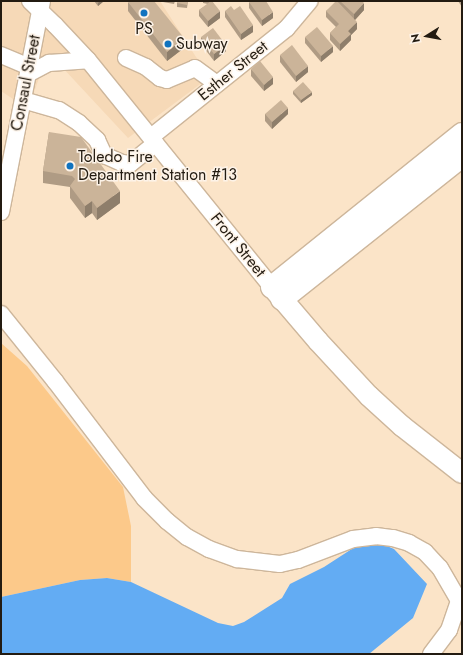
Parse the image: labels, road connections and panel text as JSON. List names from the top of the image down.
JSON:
{
  "streets": {
    "main road": ["Front Street"],
    "street": ["Esther Street", "Consaul Street"]
  },
  "crossings": [
    ["Esther Street", "Consaul Street"],
    ["Esther Street", "Front Street"],
    ["Consaul Street", "Front Street"]
  ],
  "places": ["PS", "Subway", "Toledo Fire Department Station #13"],
  "north": "left"
}
